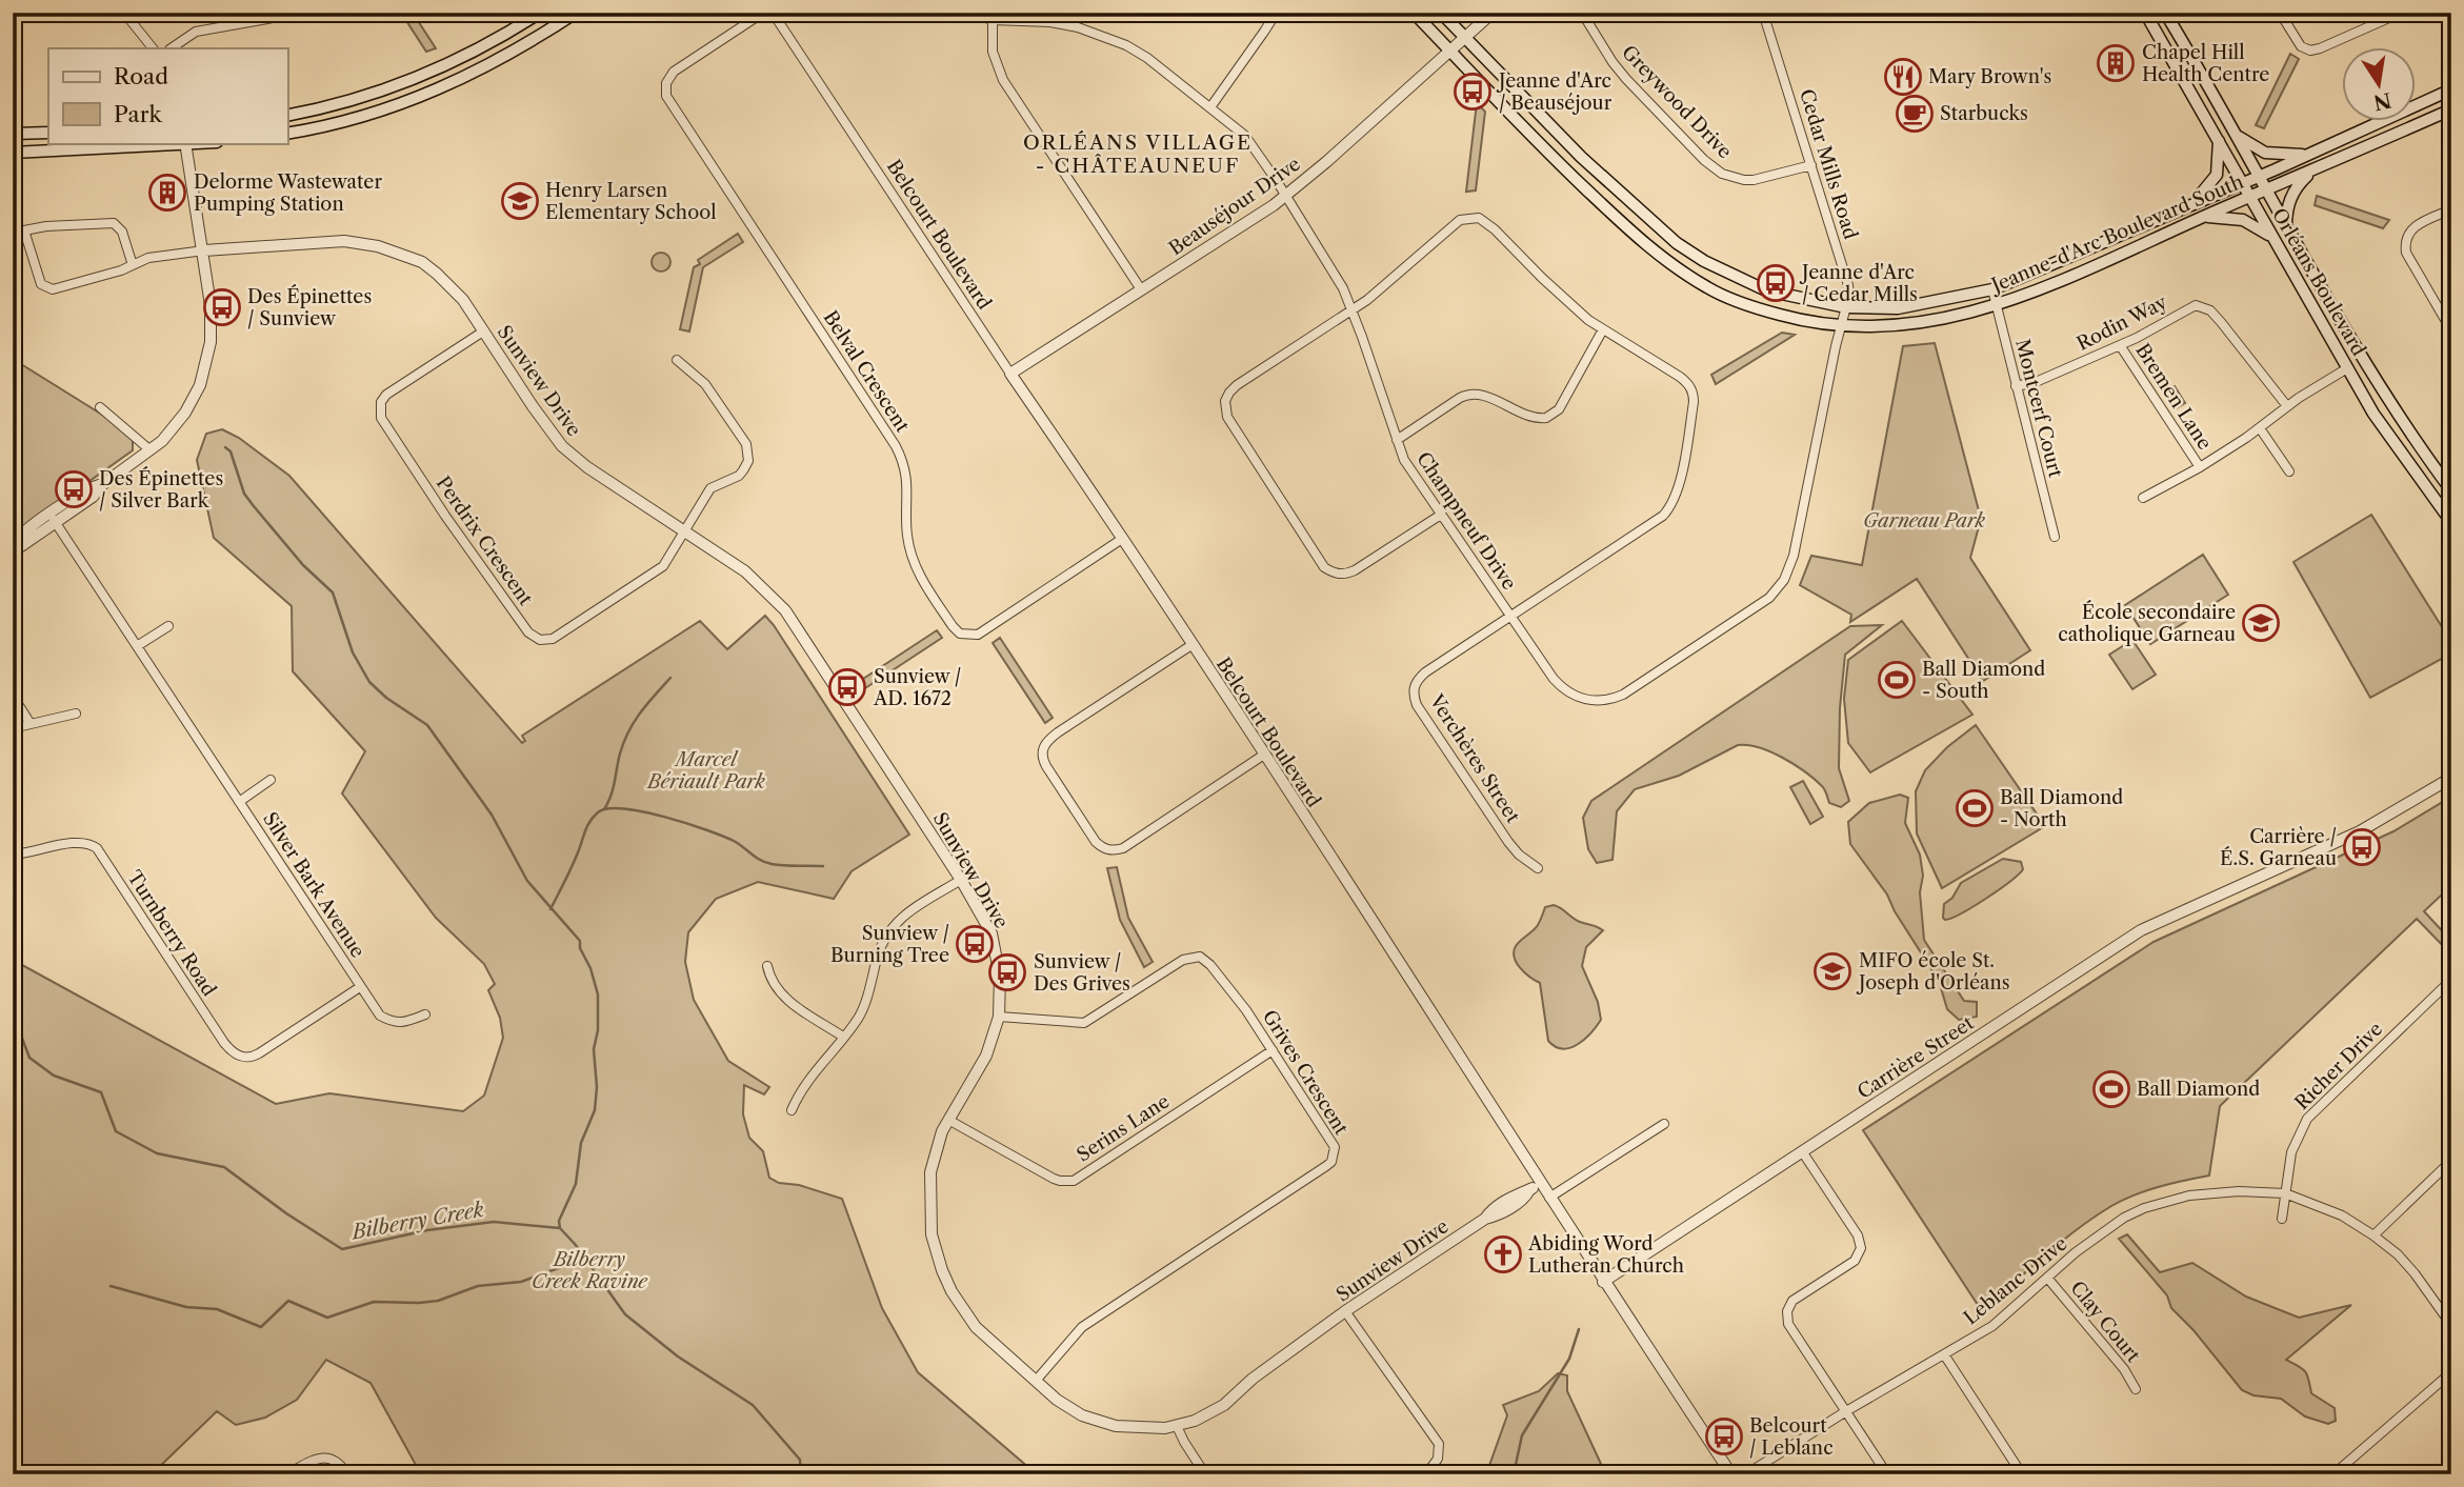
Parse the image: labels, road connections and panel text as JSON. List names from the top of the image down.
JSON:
{
  "streets": {
    "main road": ["Jeanne-d'Arc Boulevard South", "Orléans Boulevard"],
    "street": [
      "Greywood Drive",
      "Cedar Mills Road",
      "Beauséjour Drive",
      "Belcourt Boulevard",
      "Rodin Way",
      "Belval Crescent",
      "Sunview Drive",
      "Bremen Lane",
      "Montcerf Court",
      "Champneuf Drive",
      "Perdrix Crescent",
      "Verchères Street",
      "Silver Bark Avenue",
      "Turnberry Road",
      "Carrière Street",
      "Richer Drive",
      "Grives Crescent",
      "Serins Lane",
      "Leblanc Drive",
      "Clay Court"
    ]
  },
  "crossings": [
    ["Greywood Drive", "Cedar Mills Road"],
    ["Cedar Mills Road", "Jeanne-d'Arc Boulevard South"],
    ["Cedar Mills Road", "Champneuf Drive"],
    ["Beauséjour Drive", "Jeanne-d'Arc Boulevard South"],
    ["Beauséjour Drive", "Belcourt Boulevard"],
    ["Beauséjour Drive", "Champneuf Drive"],
    ["Jeanne-d'Arc Boulevard South", "Orléans Boulevard"],
    ["Jeanne-d'Arc Boulevard South", "Montcerf Court"],
    ["Jeanne-d'Arc Boulevard South", "Champneuf Drive"],
    ["Belcourt Boulevard", "Belval Crescent"],
    ["Belcourt Boulevard", "Sunview Drive"],
    ["Belcourt Boulevard", "Carrière Street"],
    ["Rodin Way", "Bremen Lane"],
    ["Rodin Way", "Montcerf Court"],
    ["Sunview Drive", "Perdrix Crescent"],
    ["Sunview Drive", "Grives Crescent"],
    ["Sunview Drive", "Serins Lane"],
    ["Champneuf Drive", "Verchères Street"],
    ["Silver Bark Avenue", "Turnberry Road"],
    ["Richer Drive", "Leblanc Drive"],
    ["Grives Crescent", "Serins Lane"],
    ["Leblanc Drive", "Clay Court"]
  ],
  "districts": ["ORLÉANS VILLAGE - CHÂTEAUNEUF"],
  "water": ["Bilberry Creek"],
  "parks": ["Garneau Park", "Marcel Bériault Park", "Bilberry Creek Ravine"],
  "places": {
    "building": ["Chapel Hill Health Centre", "Delorme Wastewater Pumping Station"],
    "restaurant": ["Mary Brown's"],
    "bus stop": [
      "Jeanne d'Arc / Beauséjour",
      "Jeanne d'Arc / Cedar Mills",
      "Des Épinettes / Sunview",
      "Des Épinettes / Silver Bark",
      "Sunview / AD. 1672",
      "Carrière / É.S. Garneau",
      "Sunview / Burning Tree",
      "Sunview / Des Grives",
      "Belcourt / Leblanc"
    ],
    "cafe": ["Starbucks"],
    "school or university": ["Henry Larsen Elementary School", "École secondaire catholique Garneau", "MIFO école St. Joseph d'Orléans"],
    "sports": ["Ball Diamond - South", "Ball Diamond - North", "Ball Diamond"],
    "church": ["Abiding Word Lutheran Church"]
  },
  "legend": ["Road", "Park"],
  "north": "bottom"
}
